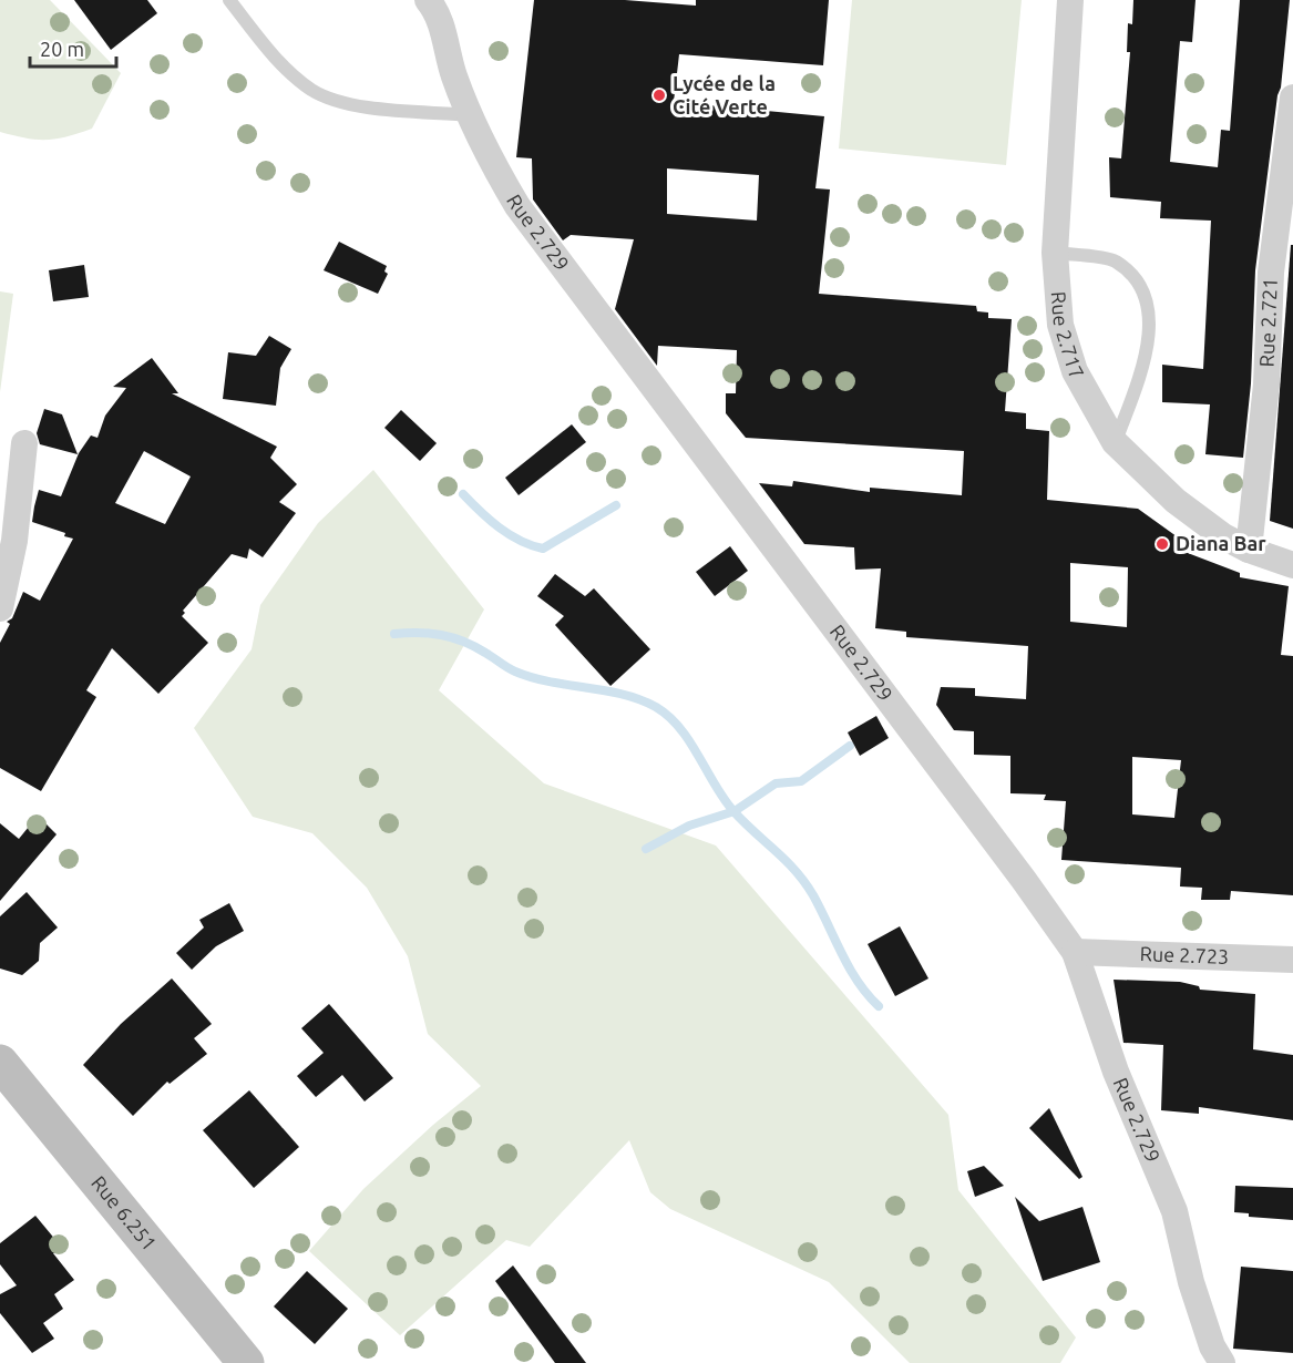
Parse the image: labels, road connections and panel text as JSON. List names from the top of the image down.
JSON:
{
  "streets": {
    "main road": ["Rue 6.251"],
    "street": [
      "Rue 2.729",
      "Rue 2.721",
      "Rue 2.717",
      "Rue 2.723"
    ]
  },
  "crossings": [
    ["Rue 2.729", "Rue 2.723"],
    ["Rue 2.721", "Rue 2.717"]
  ],
  "places": ["Lycée de la Cité Verte", "Diana Bar"],
  "scale_bar": "20 m"
}
